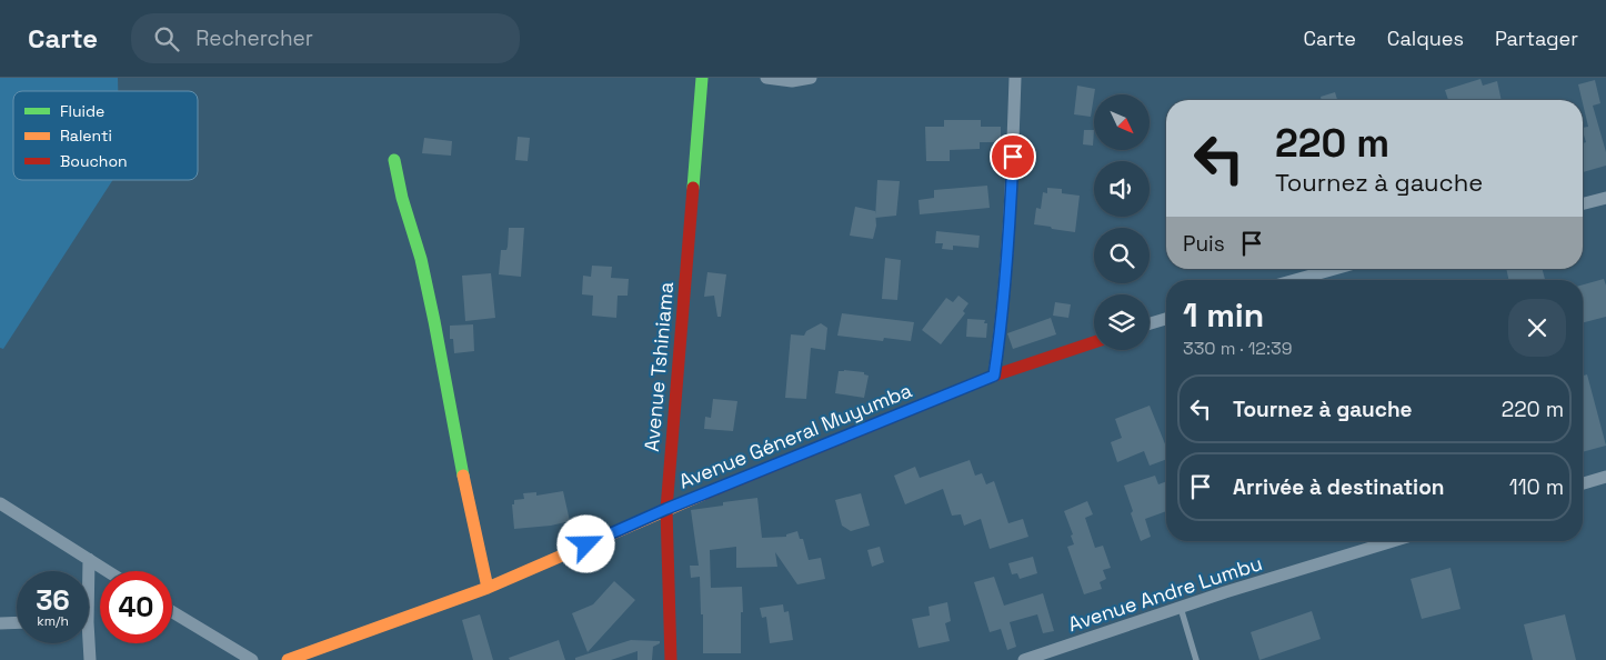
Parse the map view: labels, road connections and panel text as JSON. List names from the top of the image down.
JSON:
{
  "streets": {
    "street": ["Avenue Tshiniama", "Avenue Géneral Muyumba", "Avenue Andre Lumbu"]
  },
  "crossings": [
    ["Avenue Tshiniama", "Avenue Géneral Muyumba"]
  ],
  "legend": ["Fluide", "Ralenti", "Bouchon"],
  "north": "bottom right",
  "page": {
    "header": "Carte",
    "search": "Rechercher",
    "nav": ["Carte", "Calques", "Partager"],
    "turn": ["220 m", "Tournez à gauche"],
    "then": "Puis",
    "heading": ["1 min", "330 m · 12:39"],
    "list": [
      {
        "name": "Tournez à gauche",
        "value": "220 m"
      },
      {
        "name": "Arrivée à destination",
        "value": "110 m"
      }
    ],
    "speed": "36 km/h",
    "limit": "40"
  }
}
